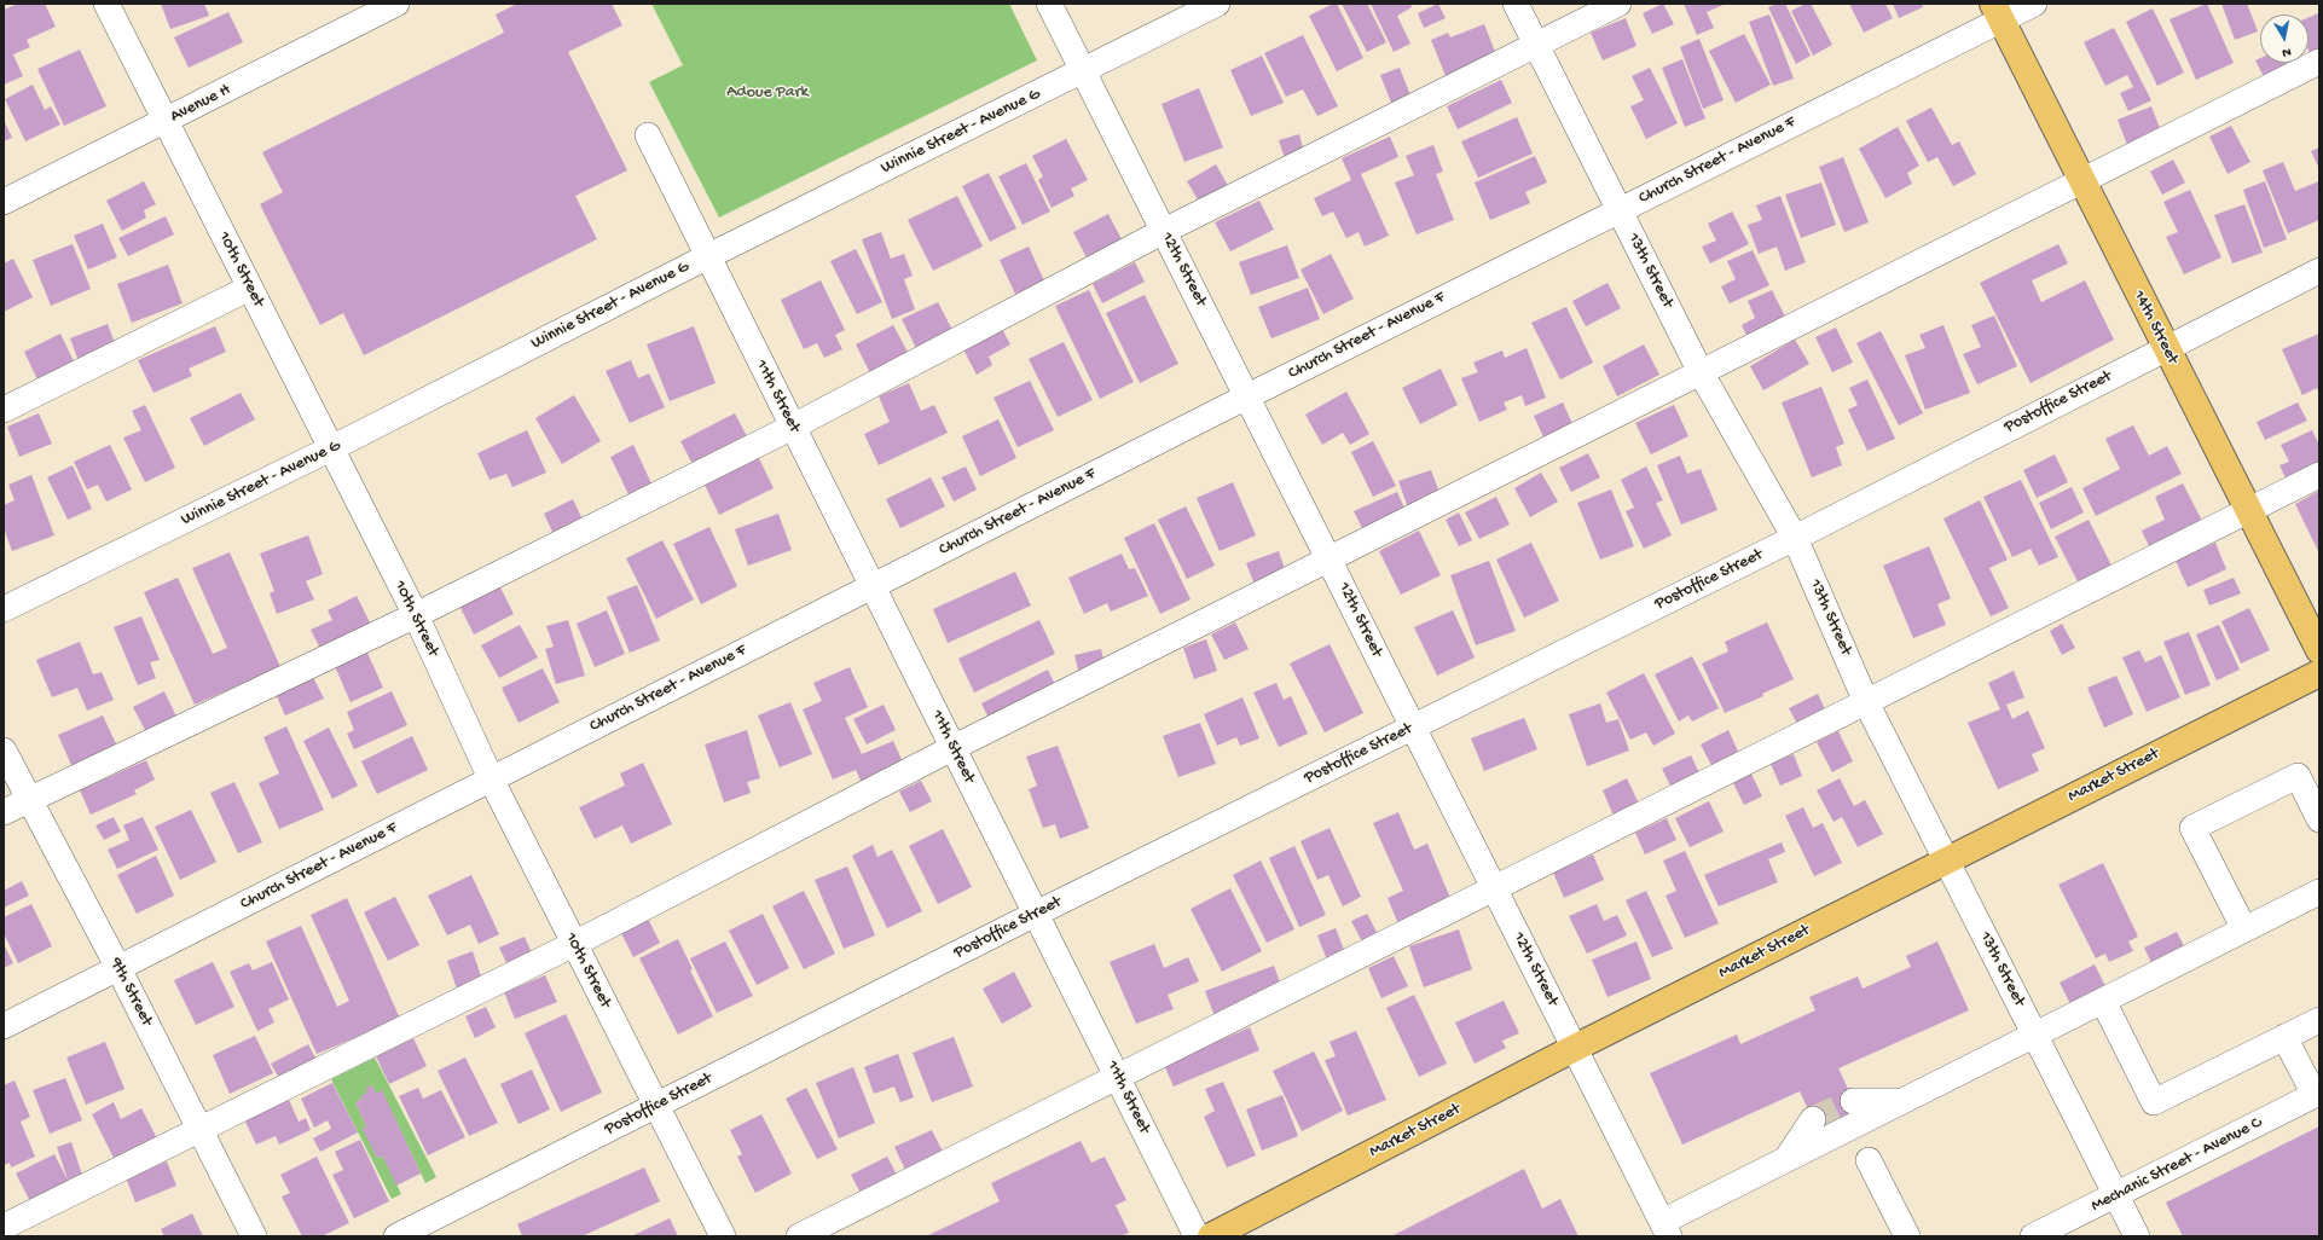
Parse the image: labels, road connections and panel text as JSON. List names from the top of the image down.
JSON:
{
  "streets": {
    "main road": ["14th Street", "Market Street"],
    "street": [
      "Avenue H",
      "Winnie Street - Avenue G",
      "Church Street - Avenue F",
      "10th Street",
      "12th Street",
      "13th Street",
      "11th Street",
      "Postoffice Street",
      "9th Street",
      "Mechanic Street - Avenue C"
    ]
  },
  "crossings": [
    ["Avenue H", "10th Street"],
    ["Winnie Street - Avenue G", "10th Street"],
    ["Winnie Street - Avenue G", "12th Street"],
    ["Winnie Street - Avenue G", "11th Street"],
    ["Church Street - Avenue F", "10th Street"],
    ["Church Street - Avenue F", "12th Street"],
    ["Church Street - Avenue F", "13th Street"],
    ["Church Street - Avenue F", "14th Street"],
    ["Church Street - Avenue F", "11th Street"],
    ["Church Street - Avenue F", "9th Street"],
    ["10th Street", "Postoffice Street"],
    ["12th Street", "Postoffice Street"],
    ["12th Street", "Market Street"],
    ["13th Street", "Postoffice Street"],
    ["13th Street", "Market Street"],
    ["13th Street", "Mechanic Street - Avenue C"],
    ["14th Street", "Postoffice Street"],
    ["11th Street", "Postoffice Street"]
  ],
  "parks": ["Adoue Park"],
  "north": "bottom"
}
